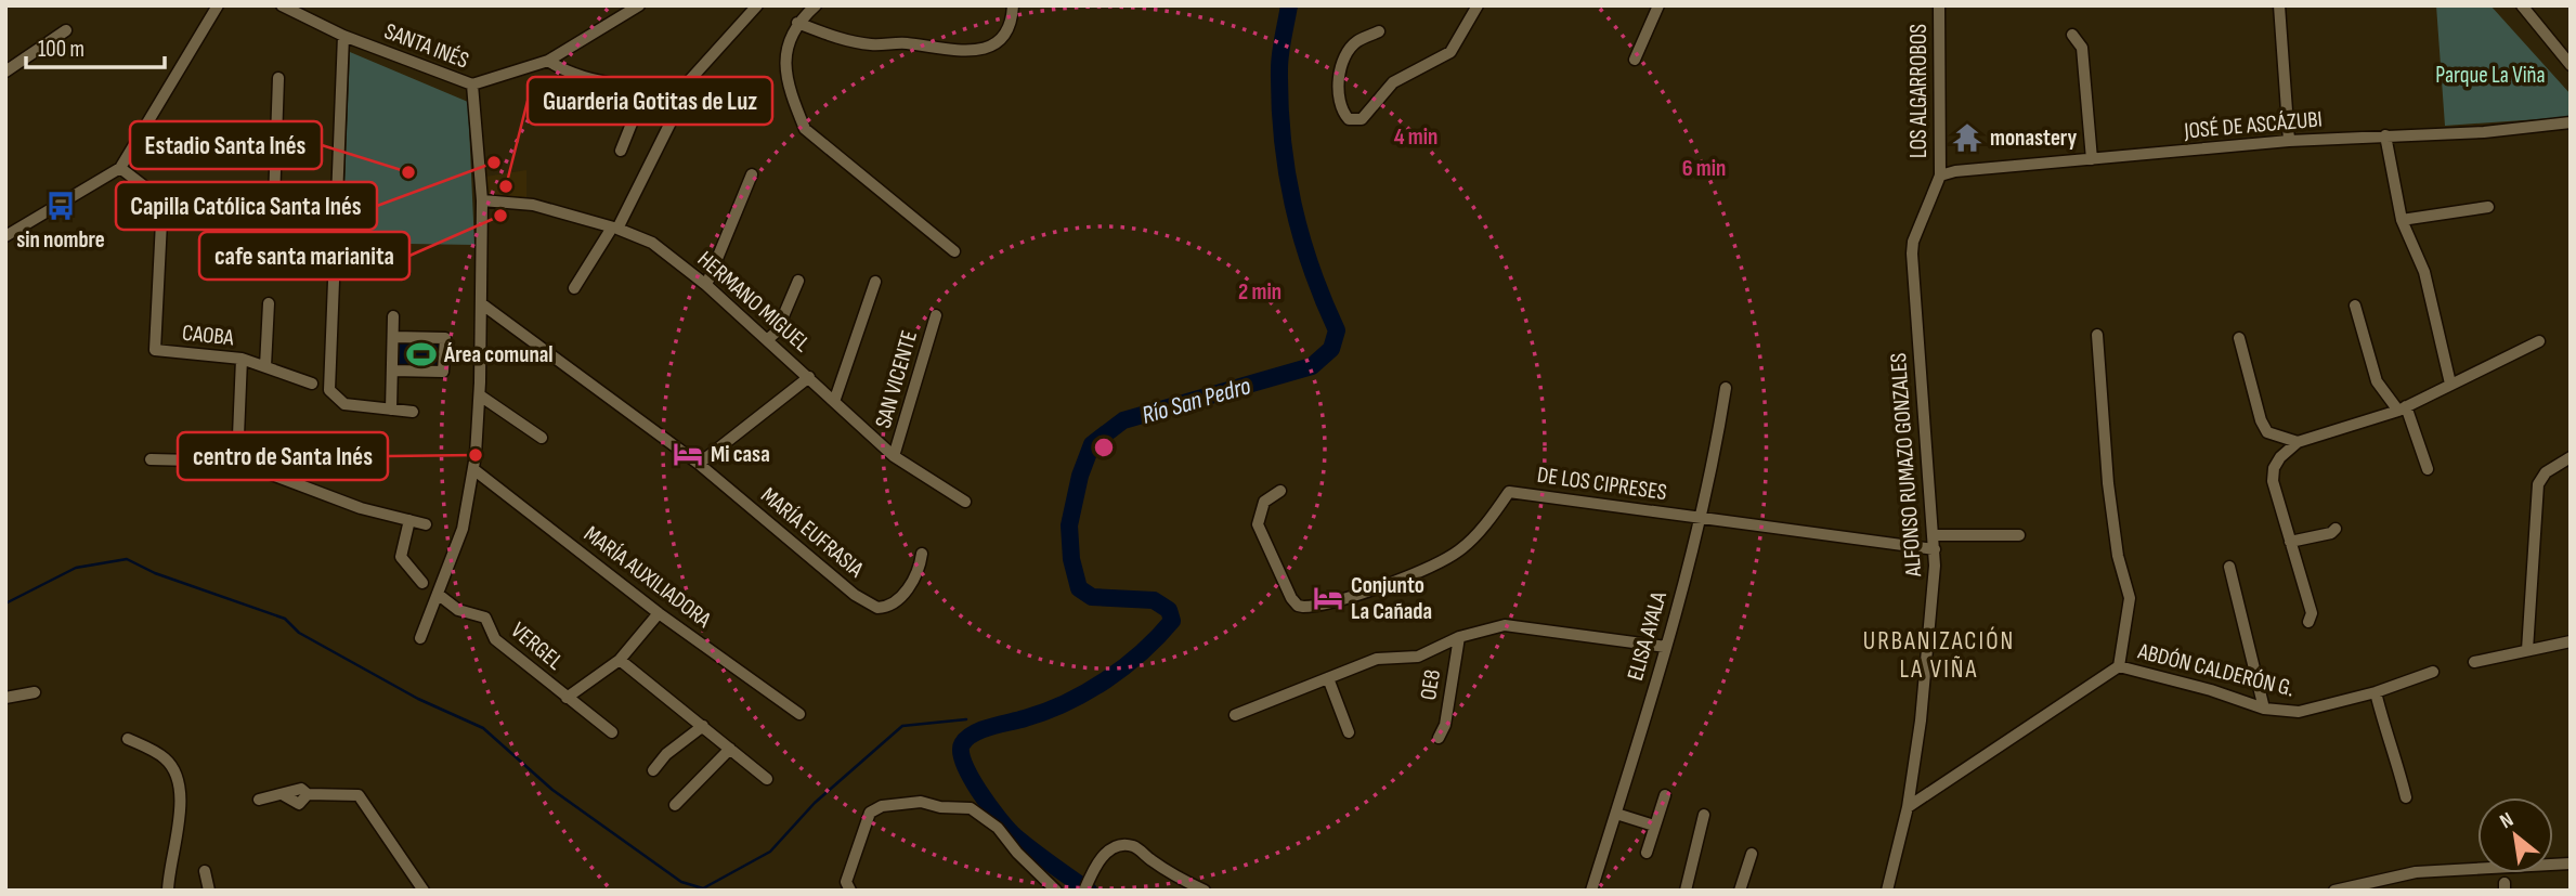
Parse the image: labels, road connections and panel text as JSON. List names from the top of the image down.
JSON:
{
  "streets": {
    "street": [
      "SANTA INÉS",
      "LOS ALGARROBOS",
      "JOSÉ DE ASCÁZUBI",
      "HERMANO MIGUEL",
      "CAOBA",
      "SAN VICENTE",
      "ALFONSO RUMAZO GONZALES",
      "DE LOS CIPRESES",
      "MARÍA EUFRASIA",
      "MARÍA AUXILIADORA",
      "ELISA AYALA",
      "VERGEL",
      "ABDÓN CALDERÓN G.",
      "OE8"
    ]
  },
  "crossings": [
    ["LOS ALGARROBOS", "JOSÉ DE ASCÁZUBI"],
    ["LOS ALGARROBOS", "ALFONSO RUMAZO GONZALES"],
    ["JOSÉ DE ASCÁZUBI", "ALFONSO RUMAZO GONZALES"],
    ["HERMANO MIGUEL", "SAN VICENTE"],
    ["ALFONSO RUMAZO GONZALES", "DE LOS CIPRESES"],
    ["DE LOS CIPRESES", "ELISA AYALA"]
  ],
  "districts": ["URBANIZACIÓN LA VIÑA"],
  "water": ["Río San Pedro"],
  "parks": ["Parque La Viña"],
  "places": {
    "temple": ["monastery"],
    "other": [
      "Capilla Católica Santa Inés",
      "Estadio Santa Inés",
      "Guarderia Gotitas de Luz",
      "cafe santa marianita",
      "centro de Santa Inés"
    ],
    "bus stop": ["sin nombre"],
    "sports": ["Área comunal"],
    "hotel": ["Mi casa", "Conjunto La Cañada"]
  },
  "scale_bar": "100 m",
  "north": "top left",
  "rings": ["4 min", "6 min", "2 min"]
}
